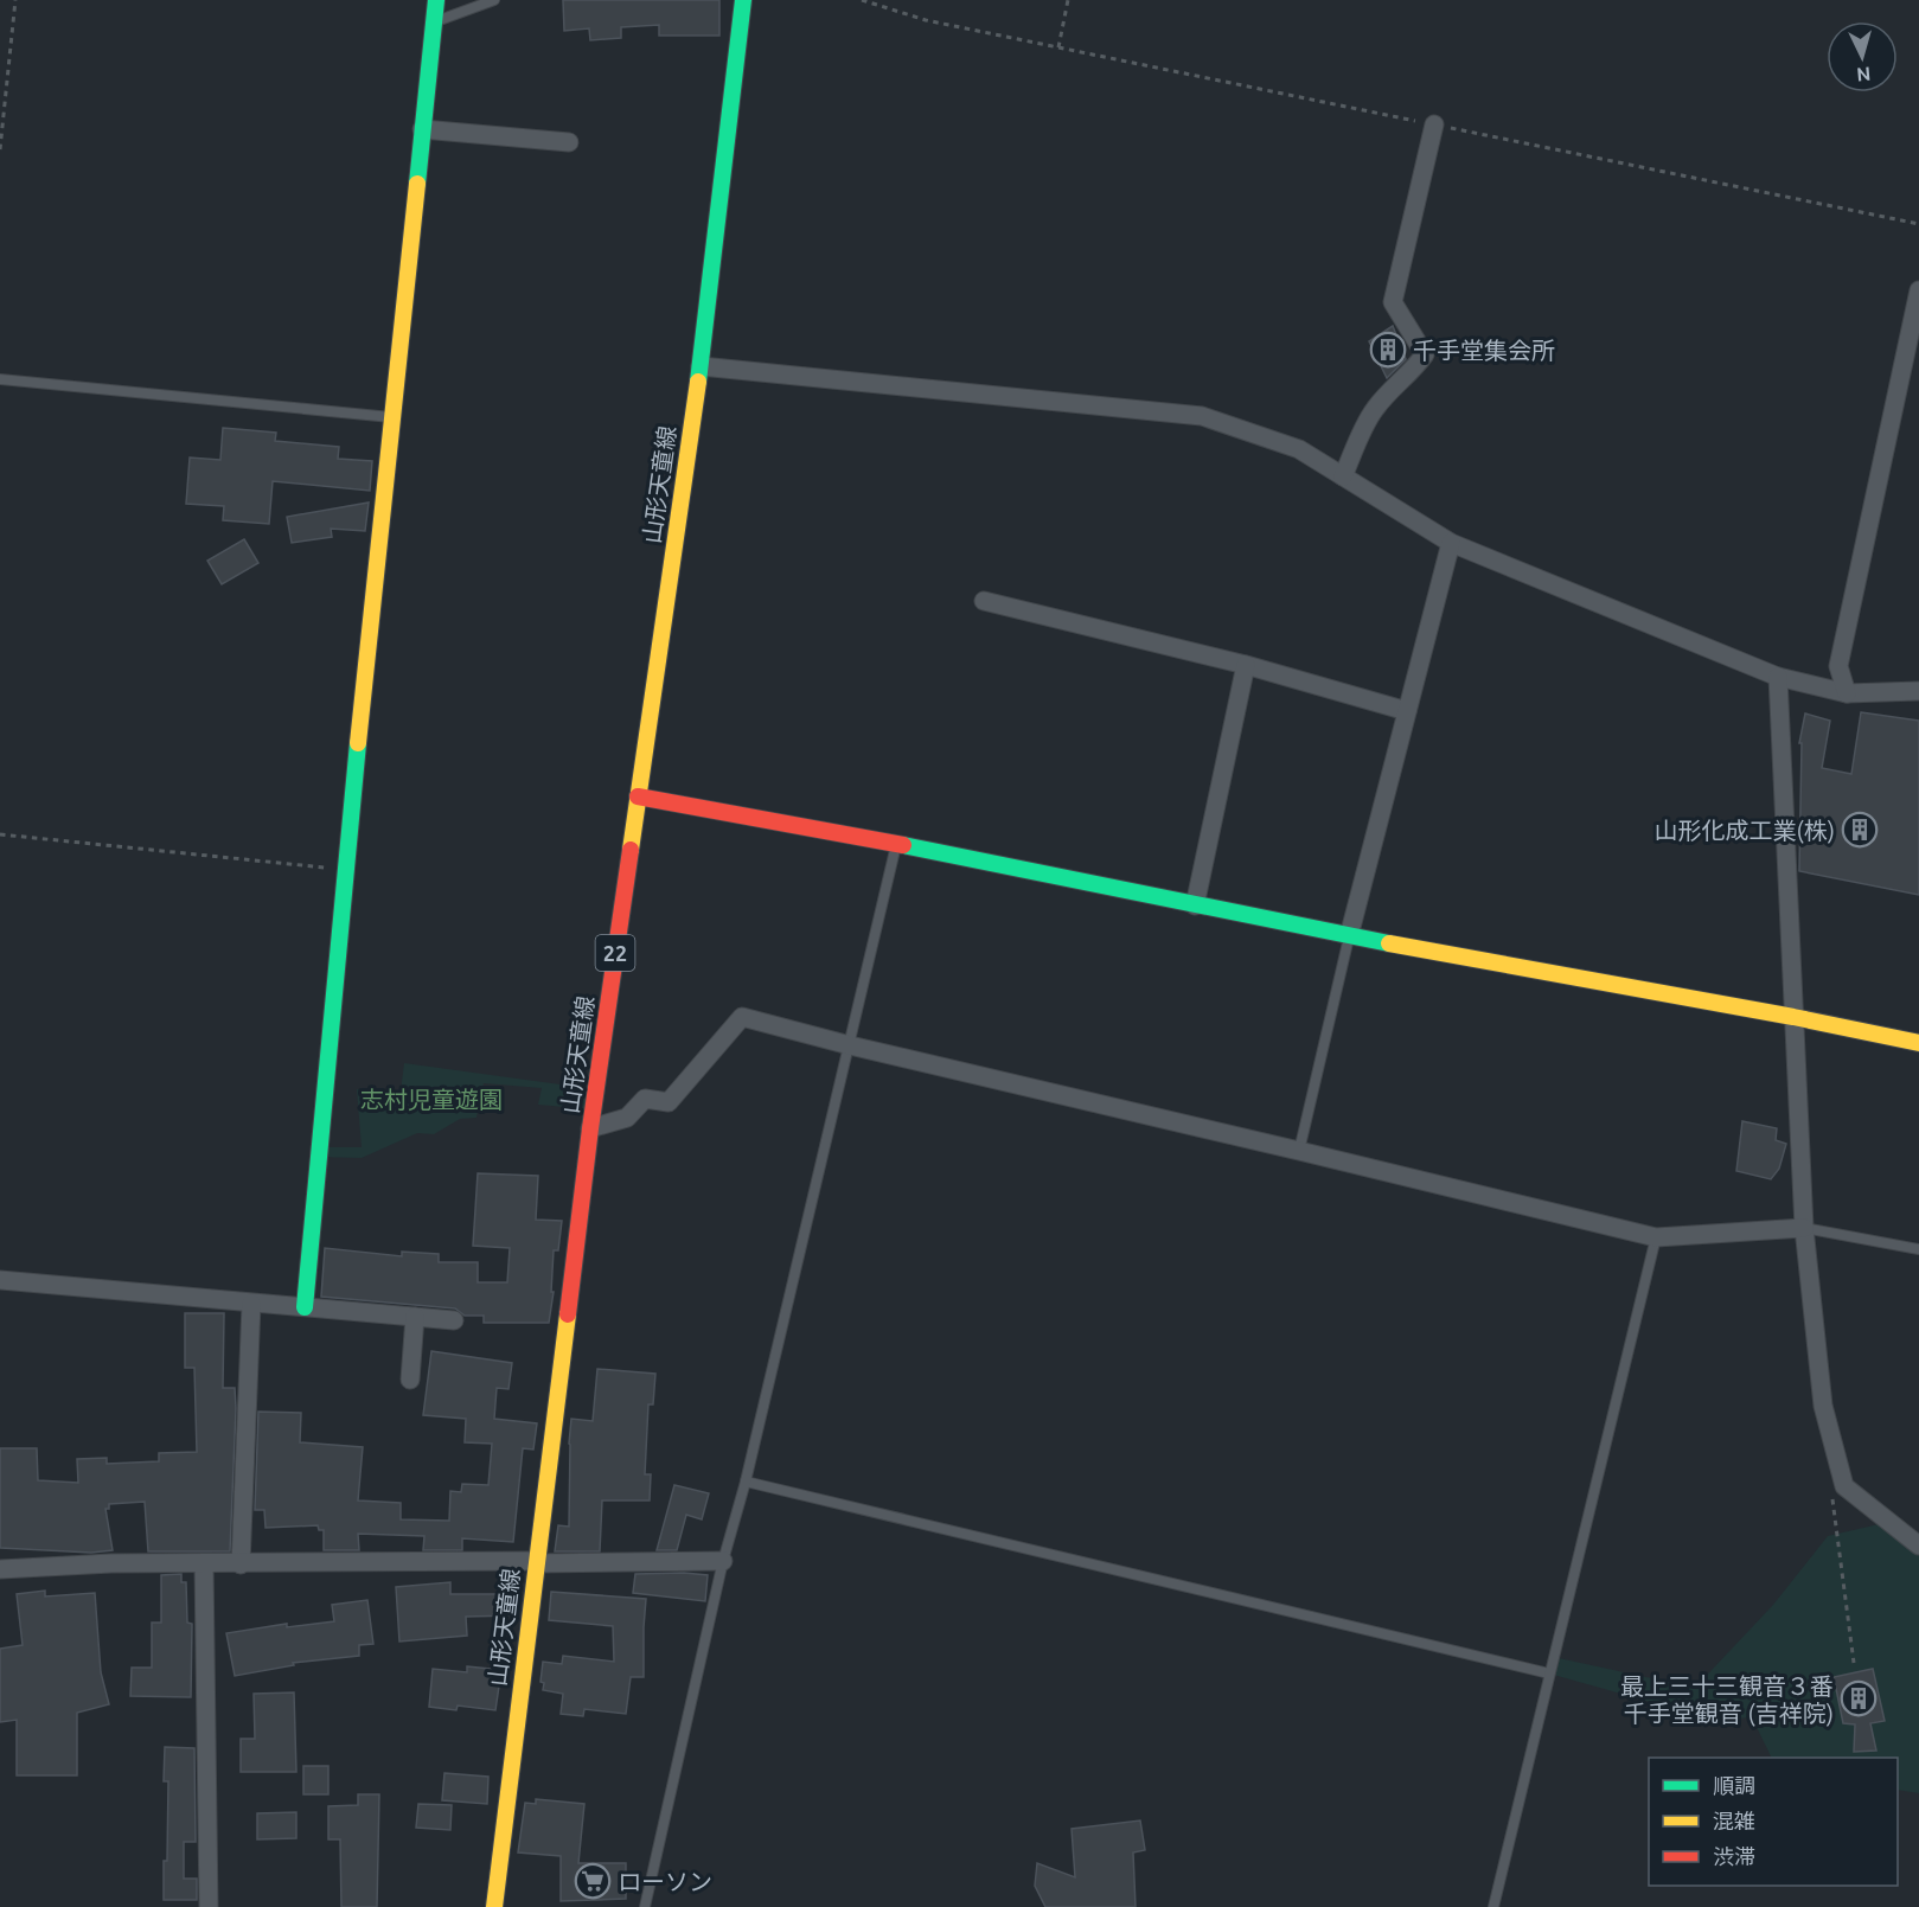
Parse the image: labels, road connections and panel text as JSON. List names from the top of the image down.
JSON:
{
  "streets": {
    "street": ["山形天童線", "22"]
  },
  "parks": ["志村児童遊園"],
  "places": {
    "building": ["千手堂集会所", "山形化成工業(株)", "最上三十三観音３番 千手堂観音 (吉祥院)"],
    "supermarket": ["ローソン"]
  },
  "legend": ["順調", "混雑", "渋滞"],
  "north": "bottom"
}
